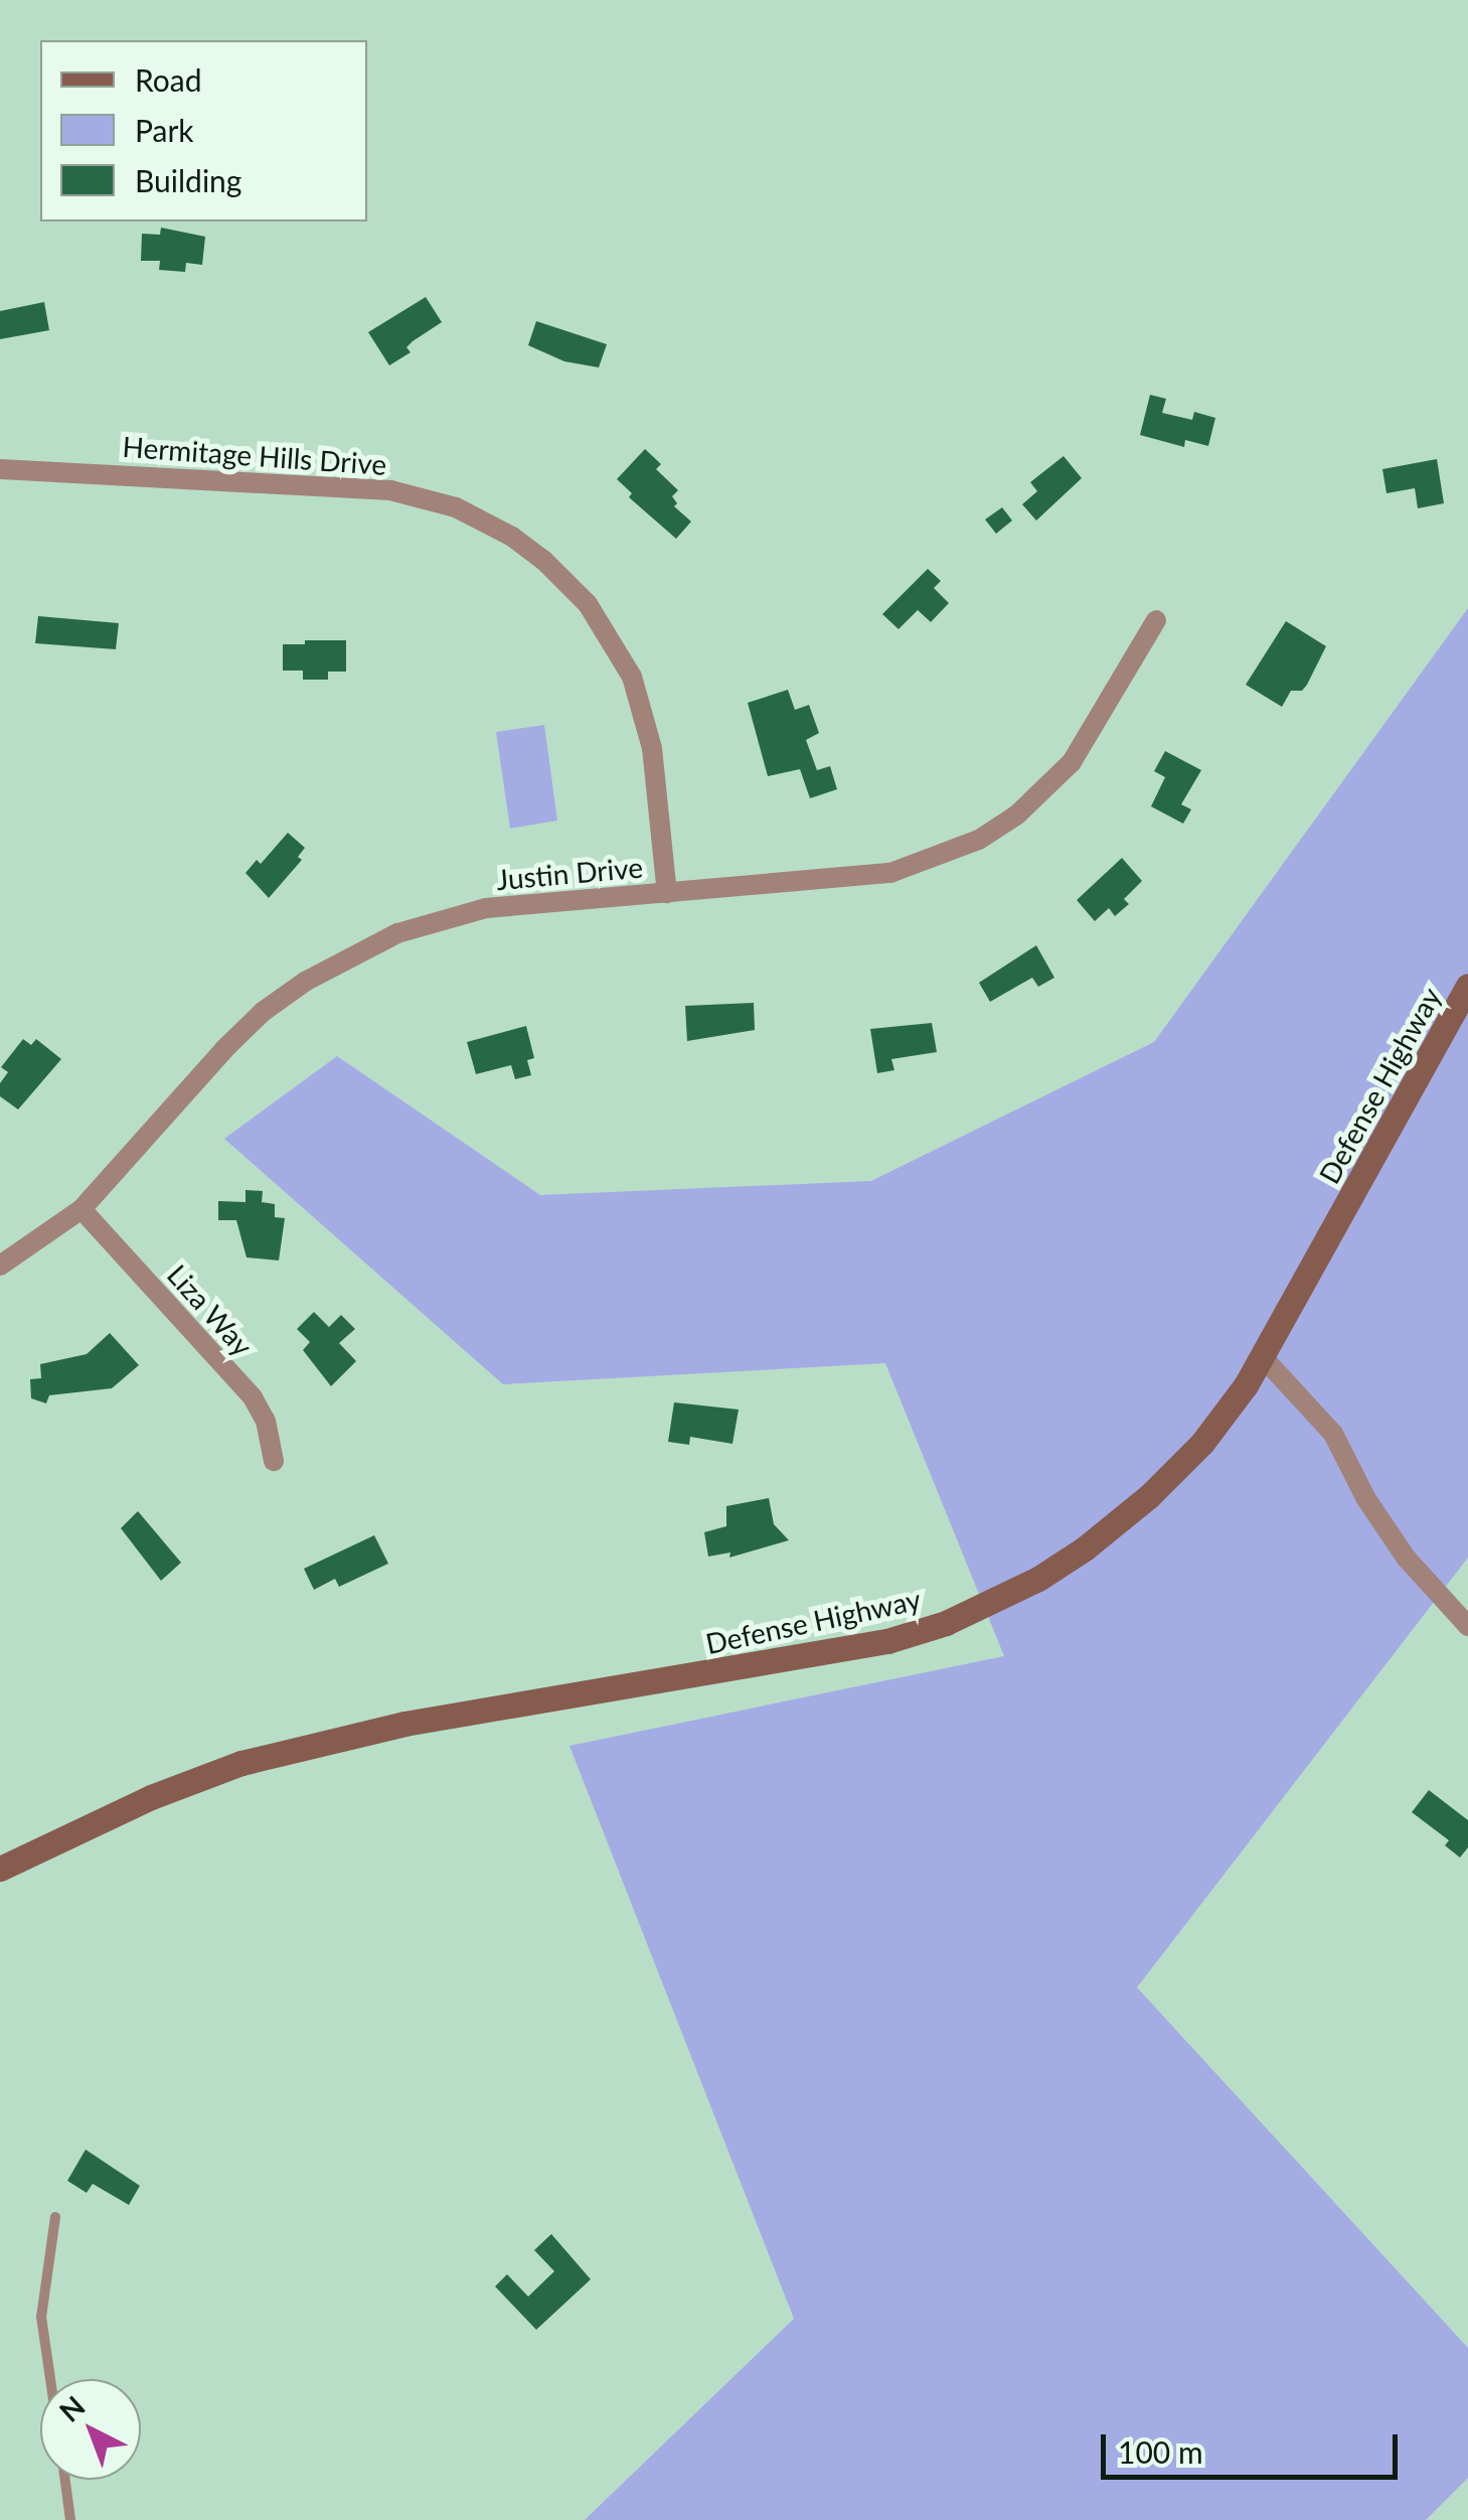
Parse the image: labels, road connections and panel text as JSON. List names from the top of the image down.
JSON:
{
  "streets": {
    "main road": ["Defense Highway"],
    "street": ["Hermitage Hills Drive", "Justin Drive", "Liza Way"]
  },
  "crossings": [
    ["Hermitage Hills Drive", "Justin Drive"],
    ["Justin Drive", "Liza Way"]
  ],
  "legend": ["Road", "Park", "Building"],
  "scale_bar": "100 m",
  "north": "top left"
}
